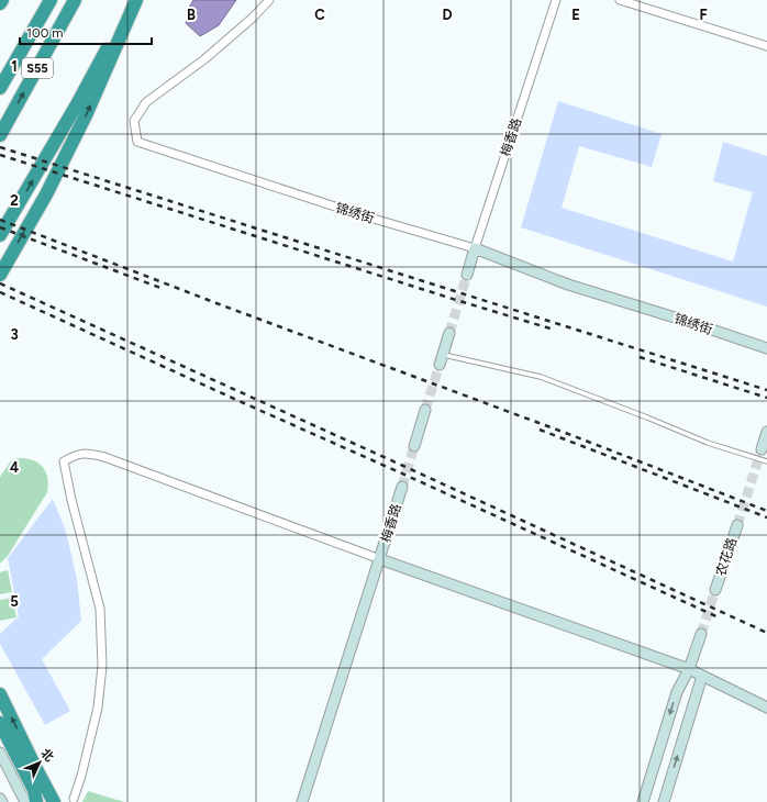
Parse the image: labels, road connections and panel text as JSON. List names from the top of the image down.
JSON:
{
  "streets": {
    "highway": ["S55"],
    "street": ["梅香路", "锦绣街", "农花路"]
  },
  "crossings": [
    ["梅香路", "锦绣街"]
  ],
  "scale_bar": "100 m",
  "north": "top right",
  "grid": {
    "columns": [
      "B",
      "C",
      "D",
      "E",
      "F"
    ],
    "rows": [
      "1",
      "2",
      "3",
      "4",
      "5"
    ]
  }
}
